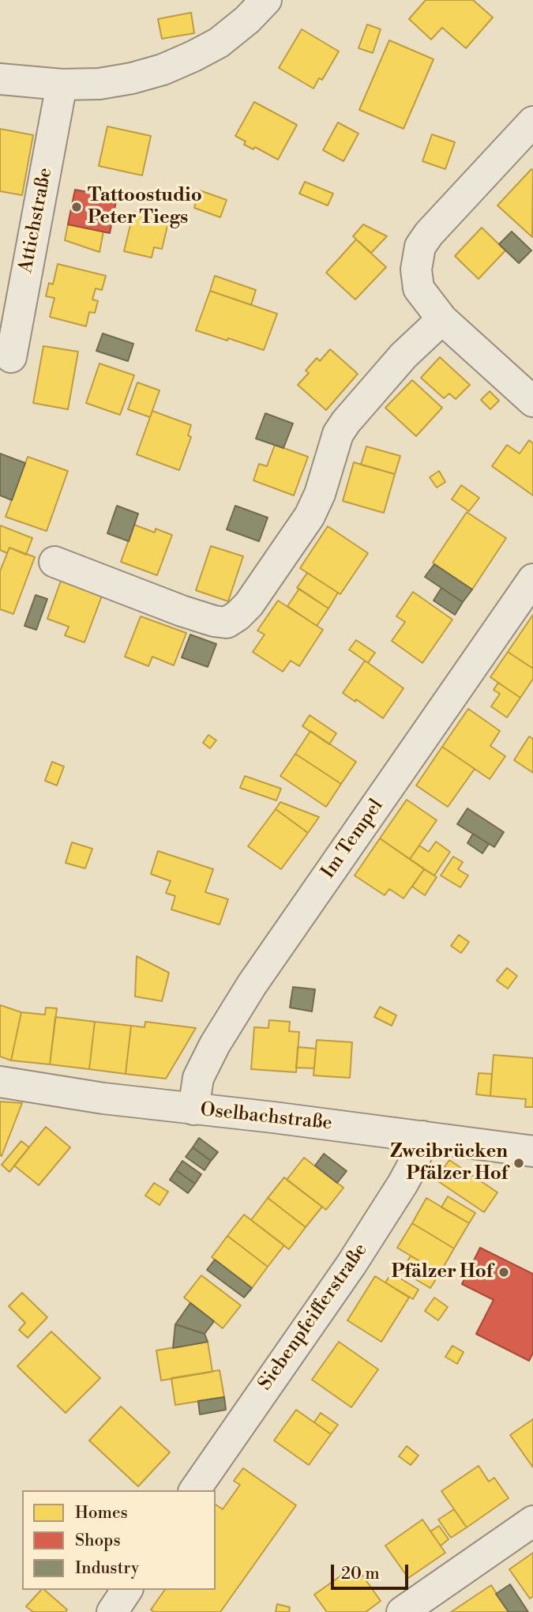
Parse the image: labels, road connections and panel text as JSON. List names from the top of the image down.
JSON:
{
  "streets": {
    "street": [
      "Attichstraße",
      "Im Tempel",
      "Oselbachstraße",
      "Siebenpfeifferstraße"
    ]
  },
  "crossings": [
    ["Im Tempel", "Oselbachstraße"],
    ["Oselbachstraße", "Siebenpfeifferstraße"]
  ],
  "places": ["Tattoostudio Peter Tiegs", "Zweibrücken Pfälzer Hof", "Pfälzer Hof"],
  "legend": ["Homes", "Shops", "Industry"],
  "scale_bar": "20 m"
}
